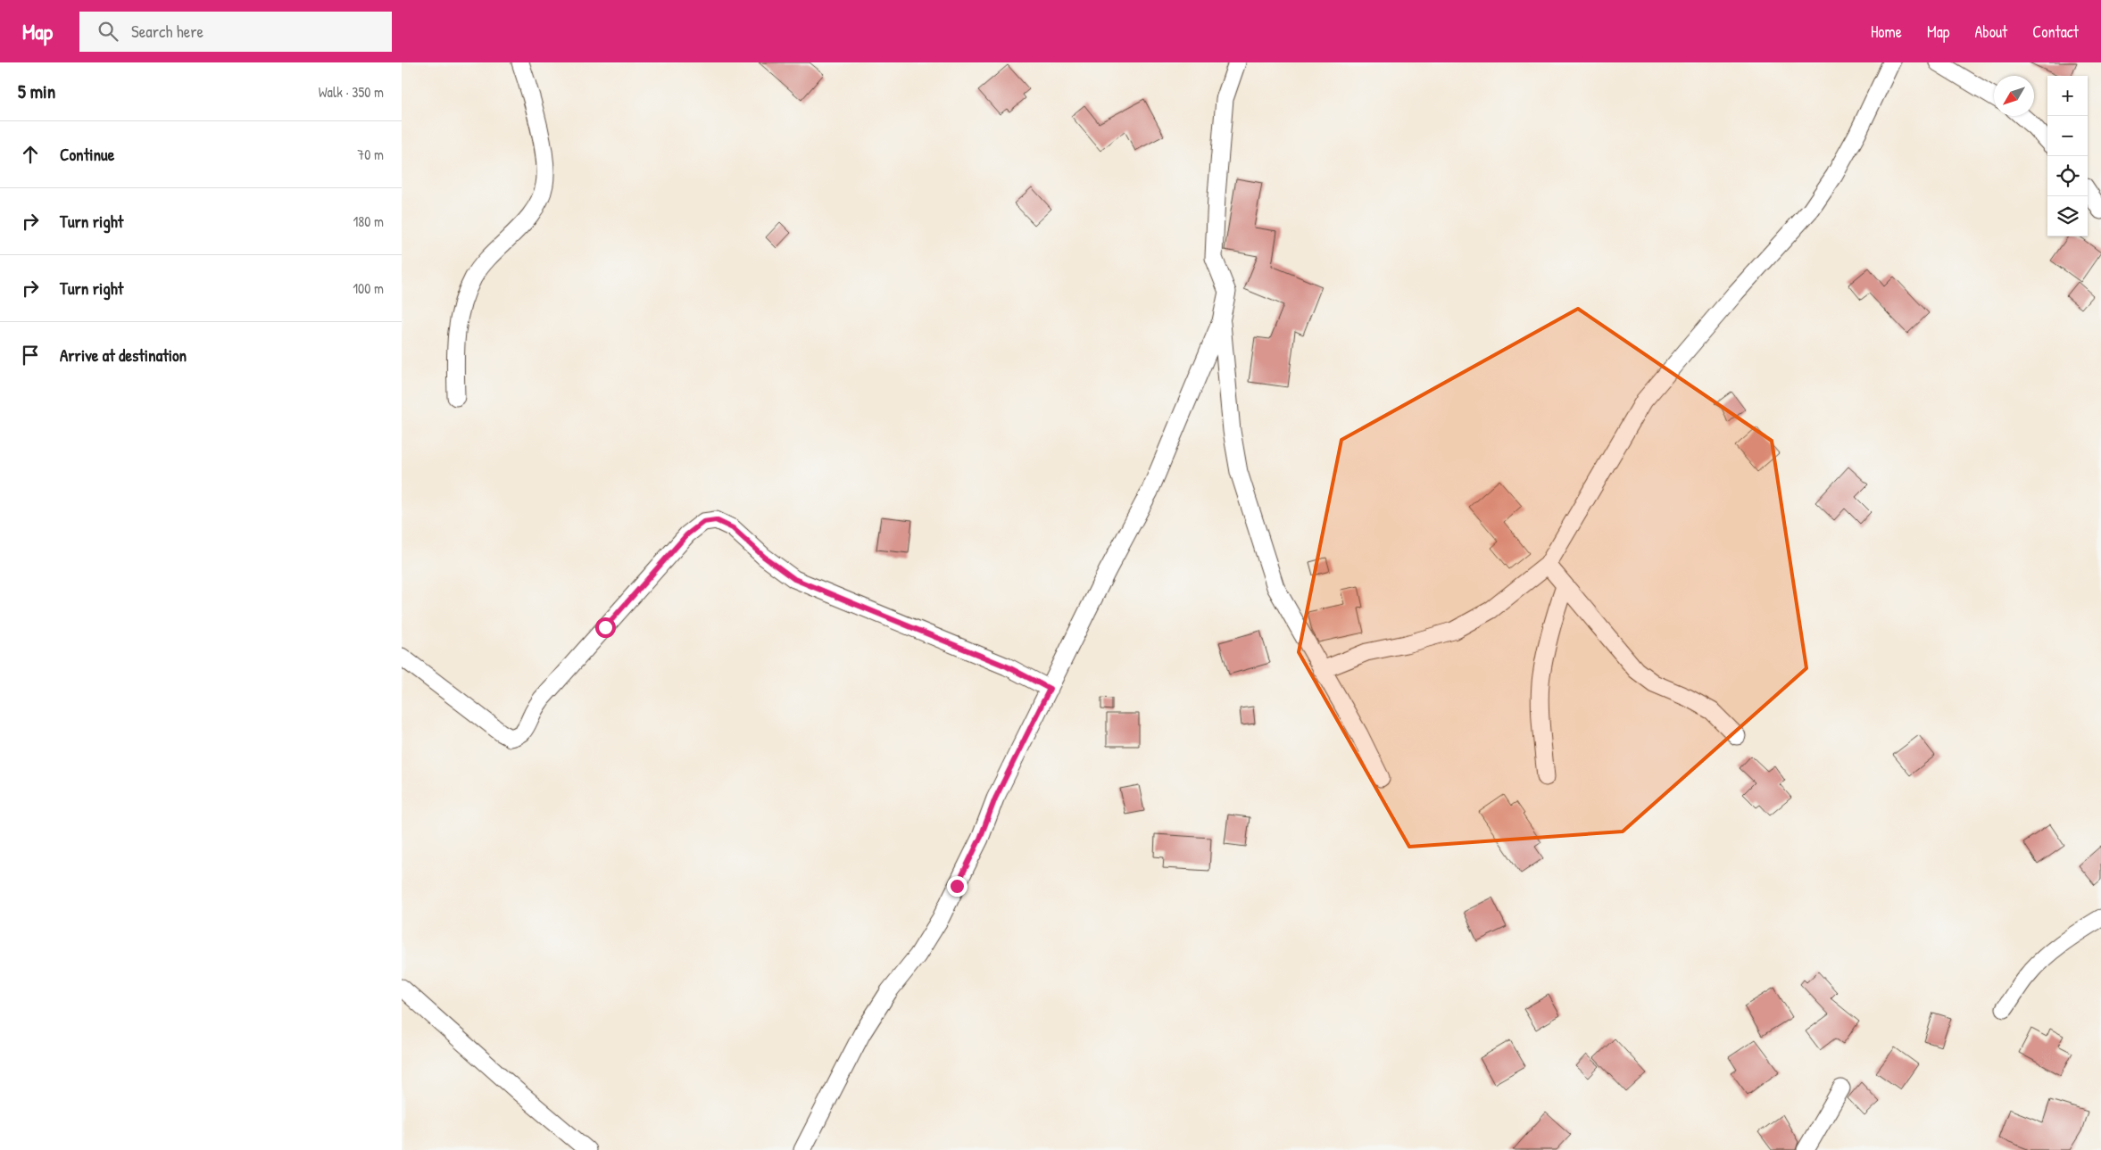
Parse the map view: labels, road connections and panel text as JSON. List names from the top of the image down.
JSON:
{
  "north": "bottom left",
  "page": {
    "header": "Map",
    "search": "Search here",
    "nav": [
      "Home",
      "Map",
      "About",
      "Contact"
    ],
    "heading": ["5 min", "Walk · 350 m"],
    "map_buttons": ["+", "−"],
    "list": [
      ["Continue", "70 m"],
      ["Turn right", "180 m"],
      ["Turn right", "100 m"],
      "Arrive at destination"
    ]
  }
}
